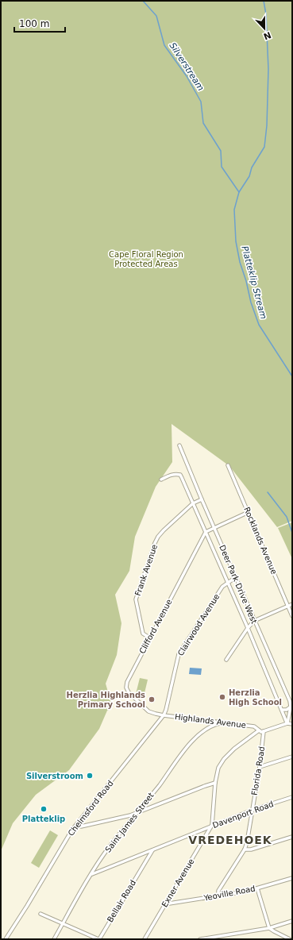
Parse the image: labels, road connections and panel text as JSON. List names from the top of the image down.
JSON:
{
  "streets": {
    "street": [
      "Rocklands Avenue",
      "Frank Avenue",
      "Deer Park Drive West",
      "Clairwood Avenue",
      "Clifford Avenue",
      "Highlands Avenue",
      "Florida Road",
      "Chelmsford Road",
      "Davenport Road",
      "Saint James Street",
      "Exner Avenue",
      "Yeoville Road",
      "Bellair Road"
    ]
  },
  "crossings": [
    ["Frank Avenue", "Deer Park Drive West"],
    ["Frank Avenue", "Clifford Avenue"],
    ["Deer Park Drive West", "Clairwood Avenue"],
    ["Deer Park Drive West", "Highlands Avenue"],
    ["Clairwood Avenue", "Clifford Avenue"],
    ["Clairwood Avenue", "Highlands Avenue"],
    ["Clairwood Avenue", "Chelmsford Road"],
    ["Clifford Avenue", "Highlands Avenue"],
    ["Clifford Avenue", "Chelmsford Road"],
    ["Highlands Avenue", "Florida Road"],
    ["Highlands Avenue", "Chelmsford Road"],
    ["Highlands Avenue", "Saint James Street"],
    ["Highlands Avenue", "Exner Avenue"],
    ["Florida Road", "Davenport Road"],
    ["Florida Road", "Yeoville Road"],
    ["Davenport Road", "Saint James Street"],
    ["Davenport Road", "Exner Avenue"],
    ["Davenport Road", "Bellair Road"],
    ["Exner Avenue", "Yeoville Road"]
  ],
  "districts": ["VREDEHOEK"],
  "water": ["Silverstream", "Platteklip Stream"],
  "parks": ["Cape Floral Region Protected Areas"],
  "places": [
    "Herzlia High School",
    "Herzlia Highlands Primary School",
    "Silverstroom",
    "Platteklip"
  ],
  "scale_bar": "100 m",
  "north": "bottom"
}
